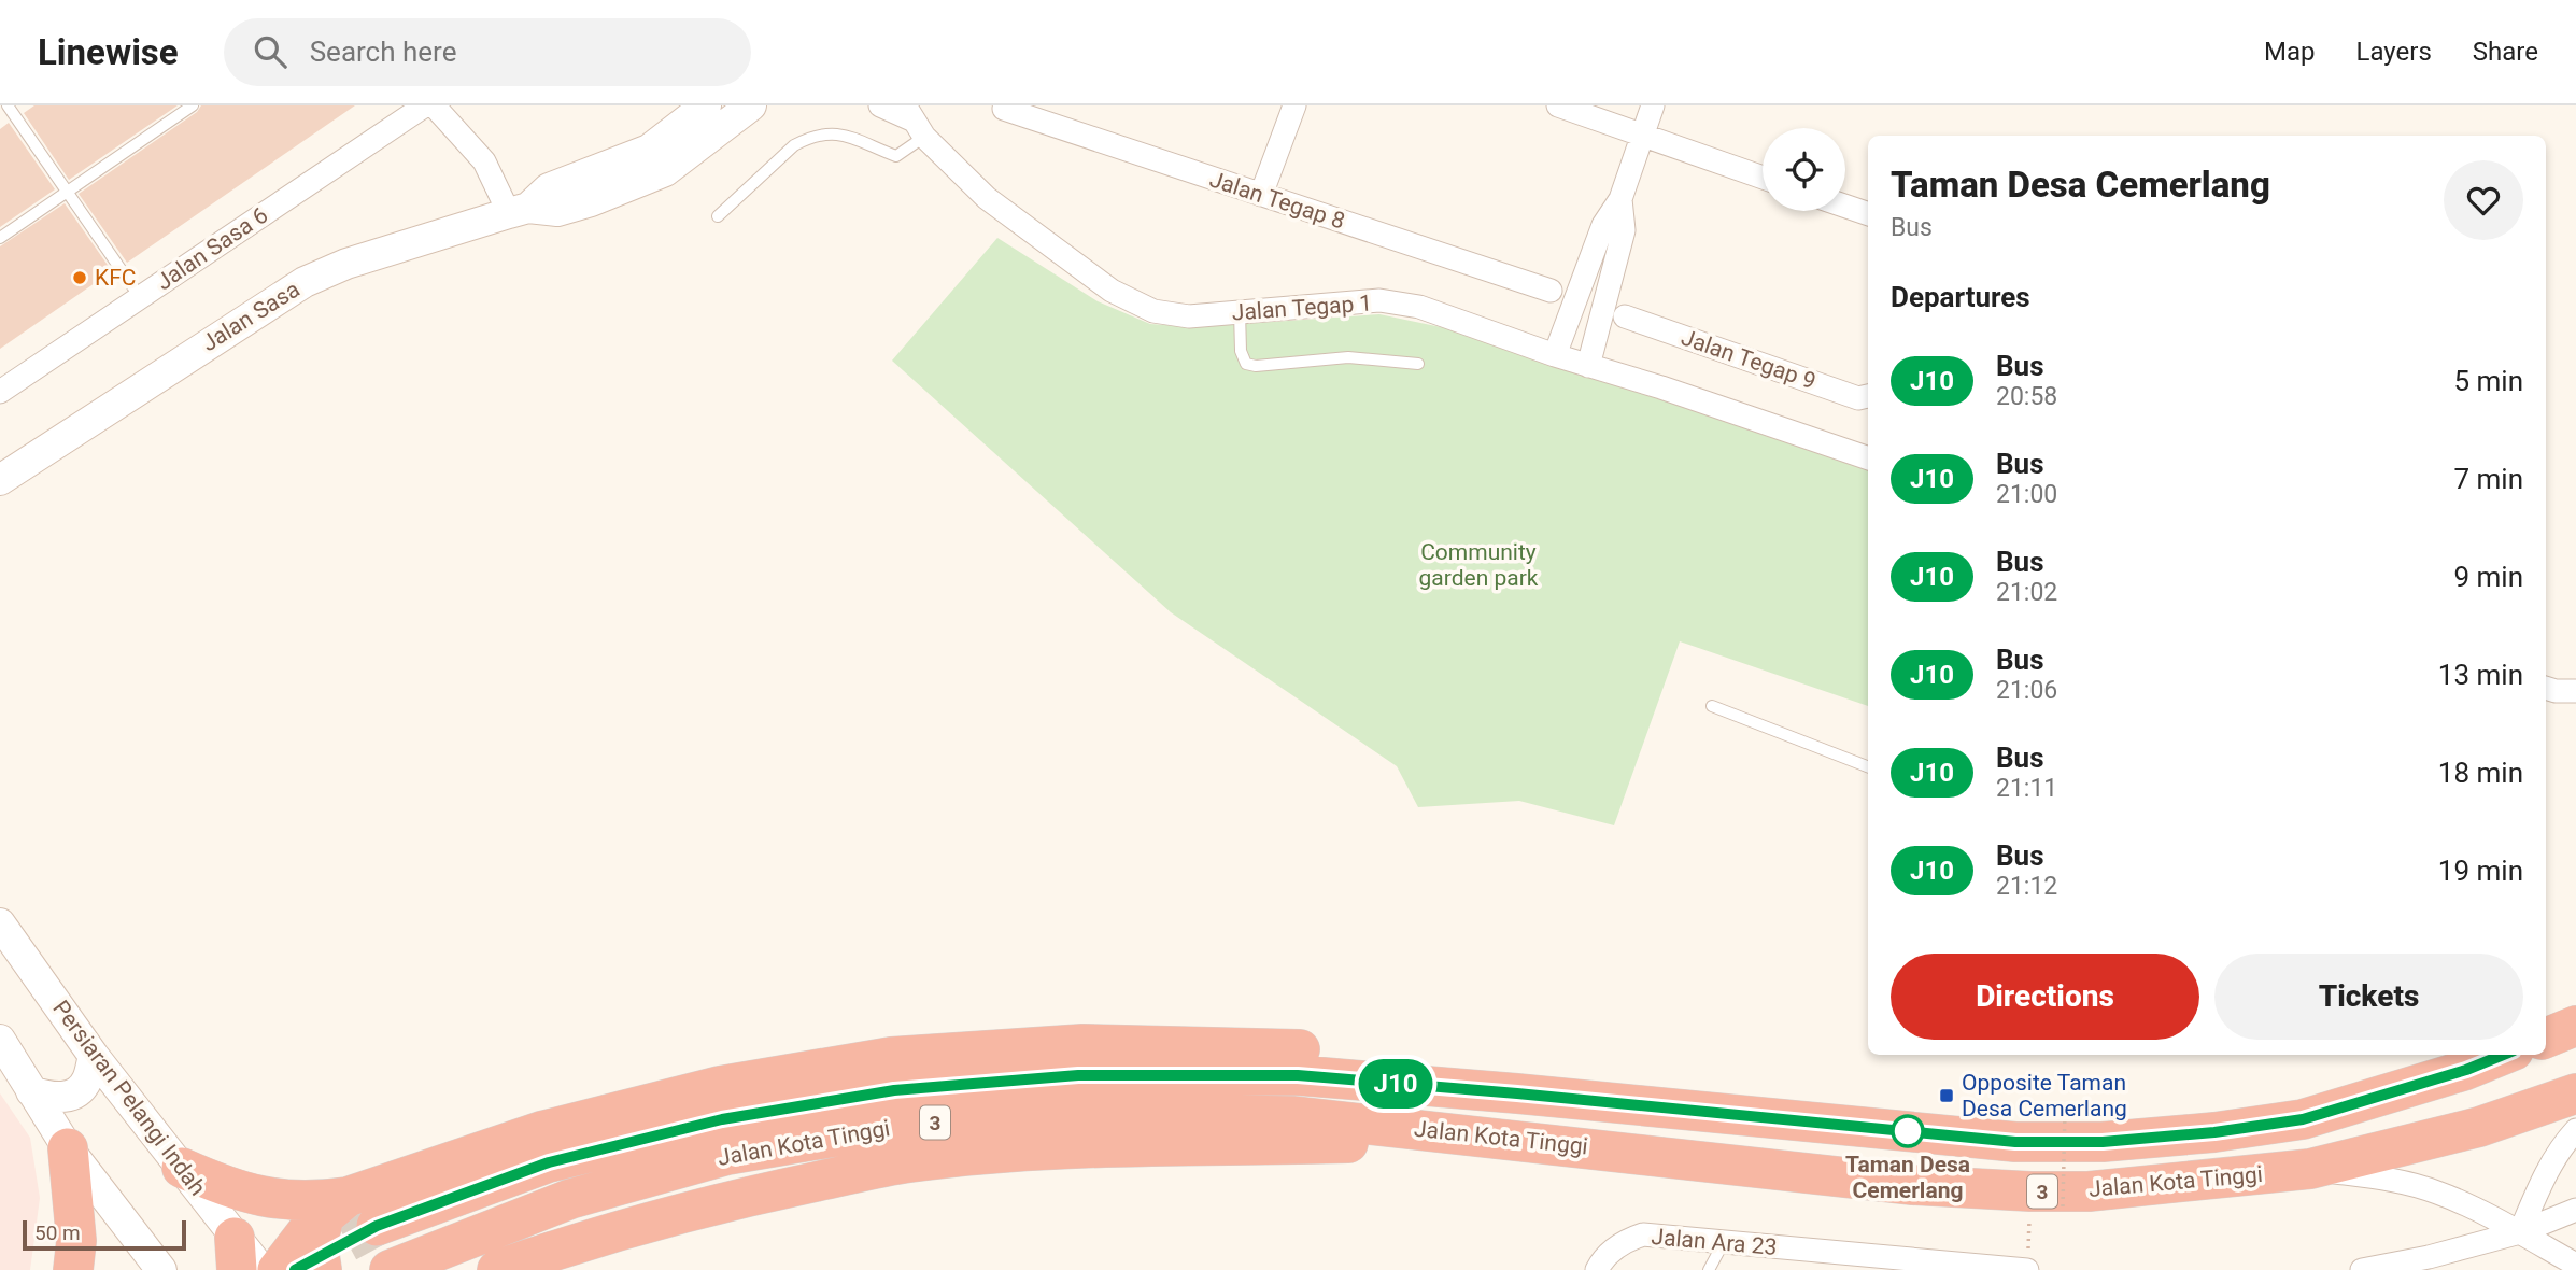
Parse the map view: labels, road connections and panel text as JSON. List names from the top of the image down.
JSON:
{
  "streets": {
    "highway": ["3", "Jalan Kota Tinggi"],
    "street": [
      "Jalan Tegap 8",
      "Jalan Sasa 6",
      "Jalan Tegap 1",
      "Jalan Sasa",
      "Jalan Tegap 9",
      "Persiaran Pelangi Indah",
      "Jalan Ara 23"
    ]
  },
  "parks": ["Community garden park"],
  "places": {
    "other": ["KFC", "Taman Desa Cemerlang"],
    "transit": ["Opposite Taman Desa Cemerlang"]
  },
  "lines": ["bus line J10"],
  "scale_bar": "50 m",
  "page": {
    "header": "Linewise",
    "search": "Search here",
    "nav": ["Map", "Layers", "Share"],
    "on_map": "J10",
    "heading": [
      ["Taman Desa Cemerlang", "Bus"],
      "Departures"
    ],
    "list": [
      {
        "mark": "J10",
        "name": "Bus",
        "note": "20:58",
        "value": "5 min"
      },
      {
        "mark": "J10",
        "name": "Bus",
        "note": "21:00",
        "value": "7 min"
      },
      {
        "mark": "J10",
        "name": "Bus",
        "note": "21:02",
        "value": "9 min"
      },
      {
        "mark": "J10",
        "name": "Bus",
        "note": "21:06",
        "value": "13 min"
      },
      {
        "mark": "J10",
        "name": "Bus",
        "note": "21:11",
        "value": "18 min"
      },
      {
        "mark": "J10",
        "name": "Bus",
        "note": "21:12",
        "value": "19 min"
      }
    ],
    "buttons": ["Directions", "Tickets"],
    "scale": "50 m"
  }
}
